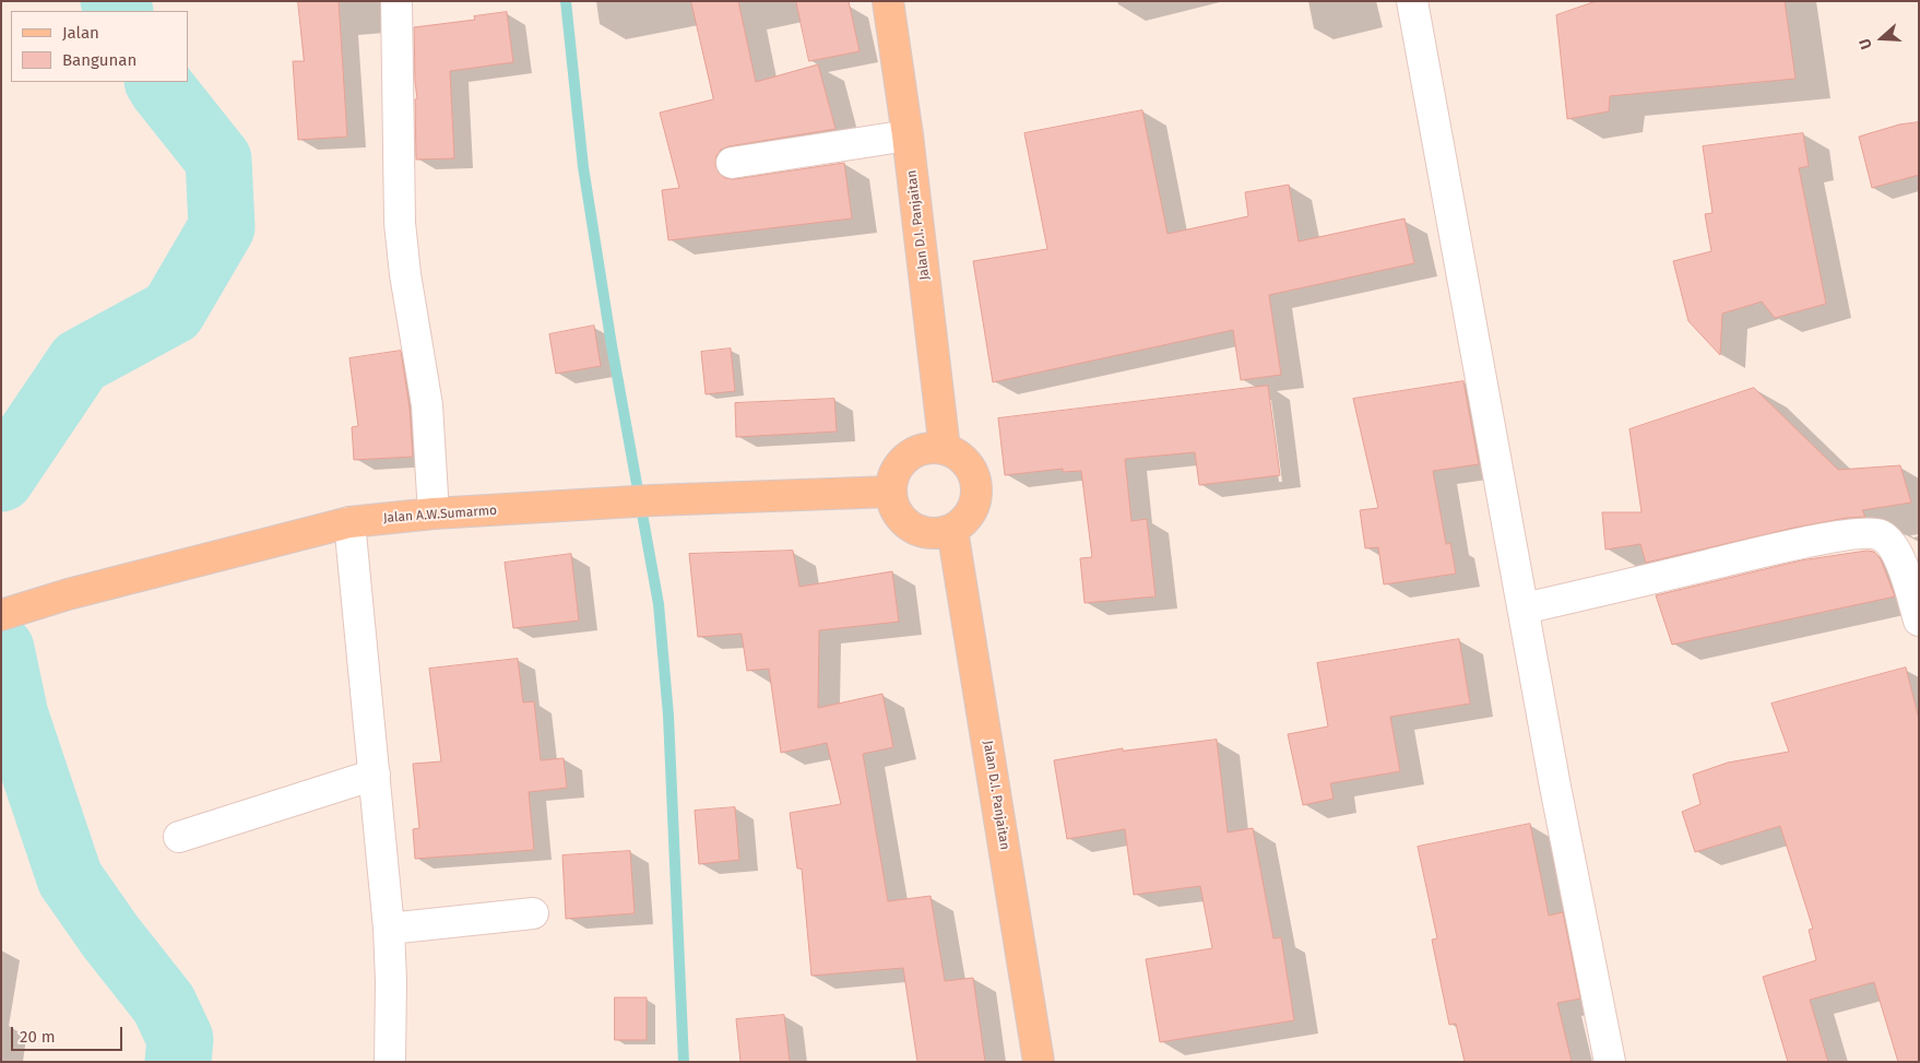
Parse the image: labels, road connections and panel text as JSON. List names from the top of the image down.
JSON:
{
  "streets": {
    "main road": ["Jalan D.I. Panjaitan", "Jalan A.W.Sumarmo"]
  },
  "crossings": [
    ["Jalan D.I. Panjaitan", "Jalan A.W.Sumarmo"]
  ],
  "legend": ["Jalan", "Bangunan"],
  "scale_bar": "20 m",
  "north": "left"
}
